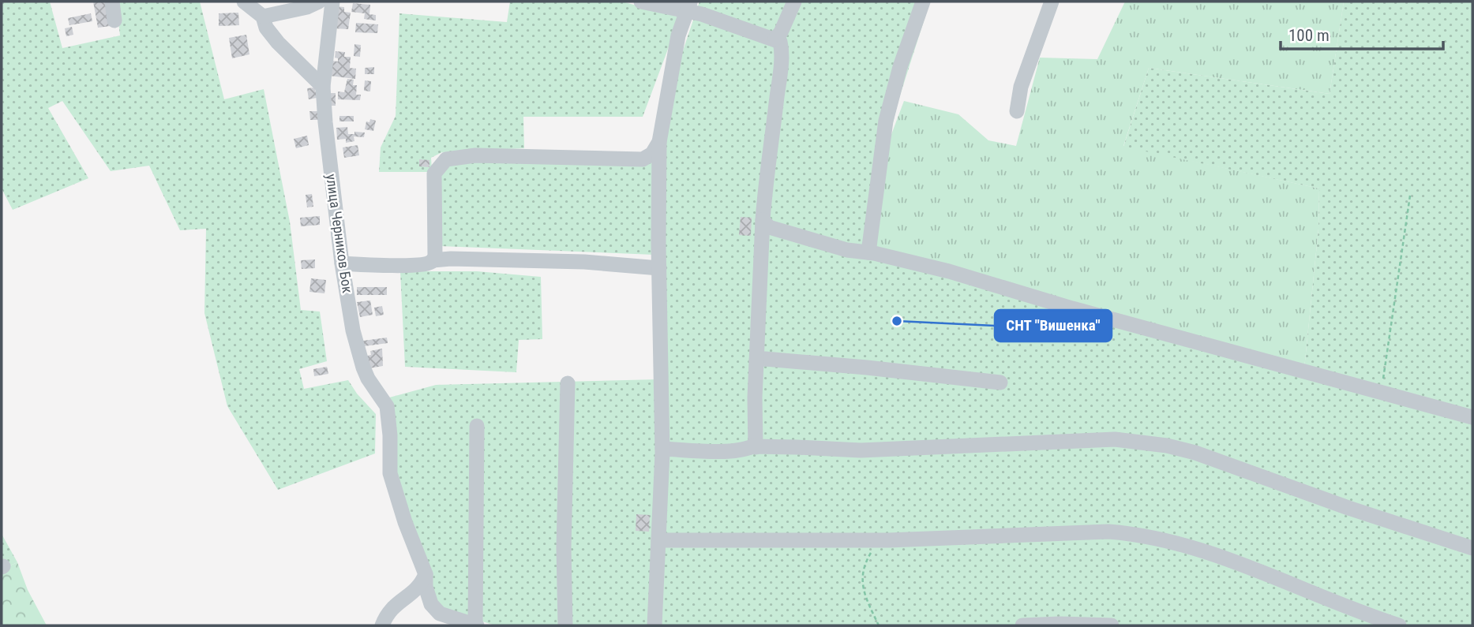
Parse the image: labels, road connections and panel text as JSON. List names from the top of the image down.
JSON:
{
  "streets": {
    "street": ["улица Черников Бок"]
  },
  "places": ["СНТ \"Вишенка\""],
  "scale_bar": "100 m"
}
